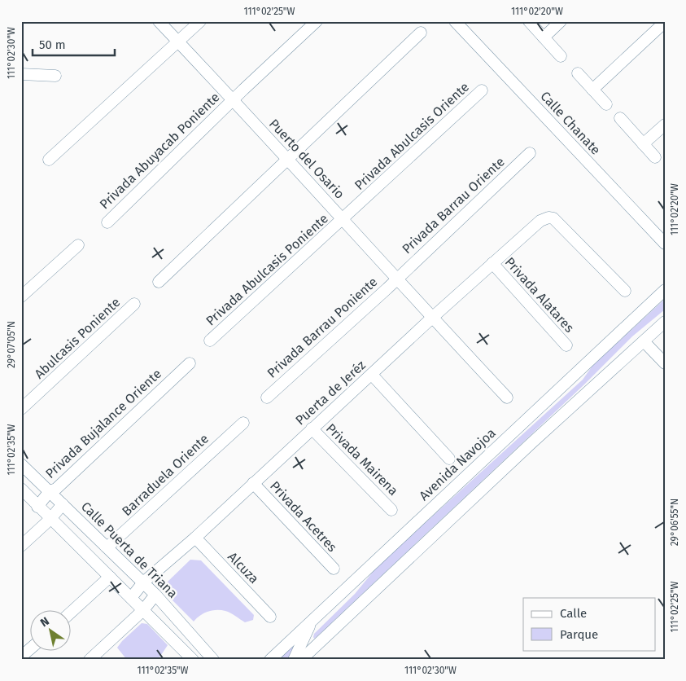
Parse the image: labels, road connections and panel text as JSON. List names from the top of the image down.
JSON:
{
  "streets": {
    "street": [
      "Calle Chanate",
      "Privada Abulcasis Oriente",
      "Privada Abuyacab Poniente",
      "Puerto del Osario",
      "Privada Barrau Oriente",
      "Privada Abulcasis Poniente",
      "Privada Alatares",
      "Privada Barrau Poniente",
      "Abulcasis Poniente",
      "Puerta de Jeréz",
      "Privada Bujalance Oriente",
      "Privada Mairena",
      "Avenida Navojoa",
      "Barraduela Oriente",
      "Privada Acetres",
      "Calle Puerta de Triana",
      "Alcuza"
    ]
  },
  "crossings": [
    ["Privada Abulcasis Oriente", "Puerto del Osario"],
    ["Privada Abulcasis Oriente", "Privada Abulcasis Poniente"],
    ["Privada Abuyacab Poniente", "Puerto del Osario"],
    ["Puerto del Osario", "Privada Barrau Oriente"],
    ["Puerto del Osario", "Privada Abulcasis Poniente"],
    ["Puerto del Osario", "Privada Barrau Poniente"],
    ["Puerto del Osario", "Puerta de Jeréz"],
    ["Privada Barrau Oriente", "Privada Barrau Poniente"],
    ["Privada Alatares", "Puerta de Jeréz"],
    ["Puerta de Jeréz", "Privada Mairena"],
    ["Puerta de Jeréz", "Privada Acetres"],
    ["Puerta de Jeréz", "Calle Puerta de Triana"],
    ["Puerta de Jeréz", "Alcuza"],
    ["Privada Bujalance Oriente", "Calle Puerta de Triana"],
    ["Barraduela Oriente", "Calle Puerta de Triana"]
  ],
  "legend": ["Calle", "Parque"],
  "scale_bar": "50 m",
  "north": "top left",
  "coordinates": [
    "111°02'25\"W",
    "111°02'20\"W",
    "111°02'30\"W",
    "29°07'05\"N",
    "111°02'35\"W",
    "29°06'55\"N"
  ]
}
